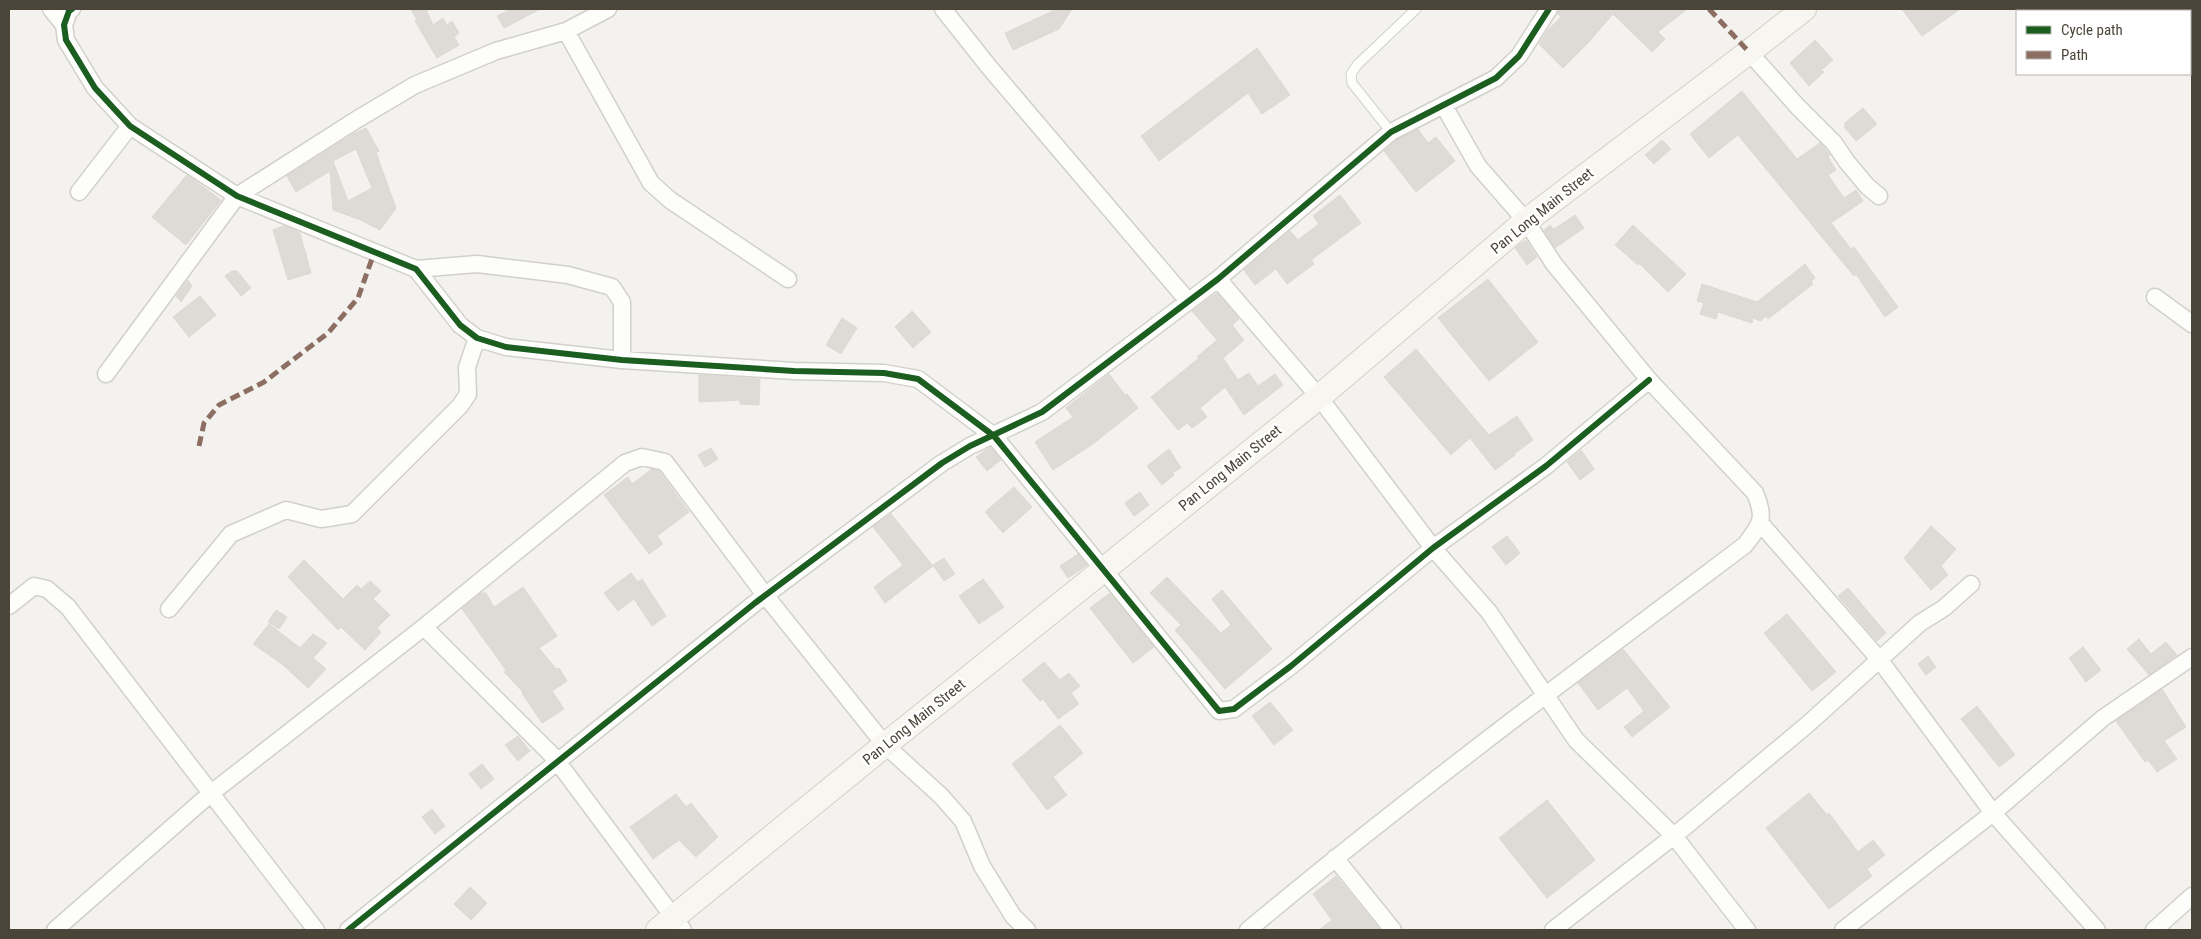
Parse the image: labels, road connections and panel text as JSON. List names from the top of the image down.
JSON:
{
  "streets": {
    "street": ["Pan Long Main Street"]
  },
  "legend": ["Cycle path", "Path"]
}
